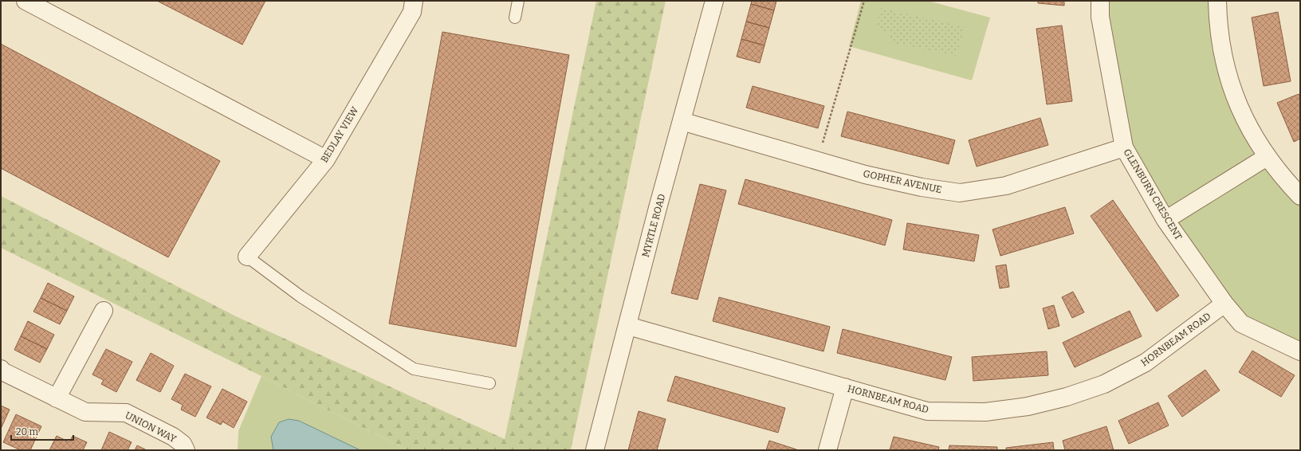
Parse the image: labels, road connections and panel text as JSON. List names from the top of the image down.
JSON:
{
  "streets": {
    "street": [
      "BEDLAY VIEW",
      "GOPHER AVENUE",
      "GLENBURN CRESCENT",
      "MYRTLE ROAD",
      "HORNBEAM ROAD",
      "UNION WAY"
    ]
  },
  "crossings": [
    ["GOPHER AVENUE", "GLENBURN CRESCENT"],
    ["GOPHER AVENUE", "MYRTLE ROAD"],
    ["GLENBURN CRESCENT", "HORNBEAM ROAD"],
    ["MYRTLE ROAD", "HORNBEAM ROAD"]
  ],
  "scale_bar": "20 m"
}
